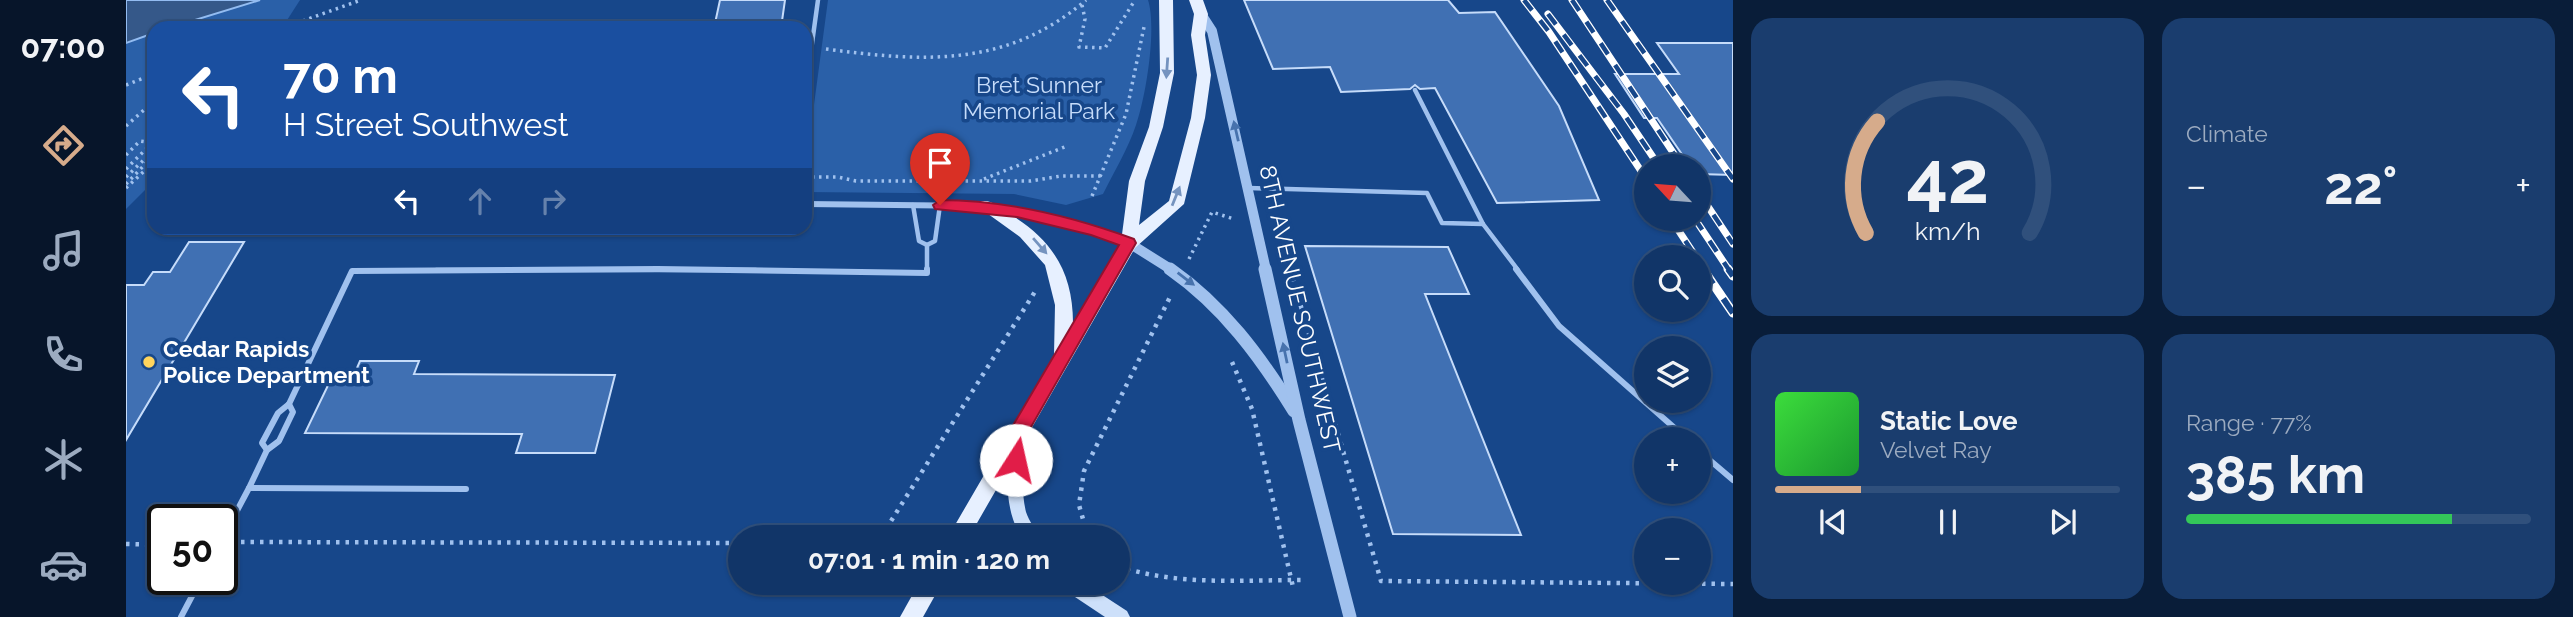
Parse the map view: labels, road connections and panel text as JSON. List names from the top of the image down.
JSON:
{
  "streets": {
    "main road": ["8TH AVENUE SOUTHWEST"]
  },
  "parks": ["Bret Sunner Memorial Park"],
  "places": ["Cedar Rapids Police Department"],
  "north": "top left",
  "page": {
    "tabs": "07:00",
    "tile": [
      "Climate",
      ["Range · 77%", "385 km"]
    ],
    "turn": ["70 m", "H Street Southwest"],
    "map_buttons": ["+", "−"],
    "heat": ["−", "22°", "+"],
    "song": ["Static Love", "Velvet Ray"],
    "limit": "50",
    "trip": "07:01 · 1 min · 120 m",
    "gauge": ["42", "km/h"]
  }
}
